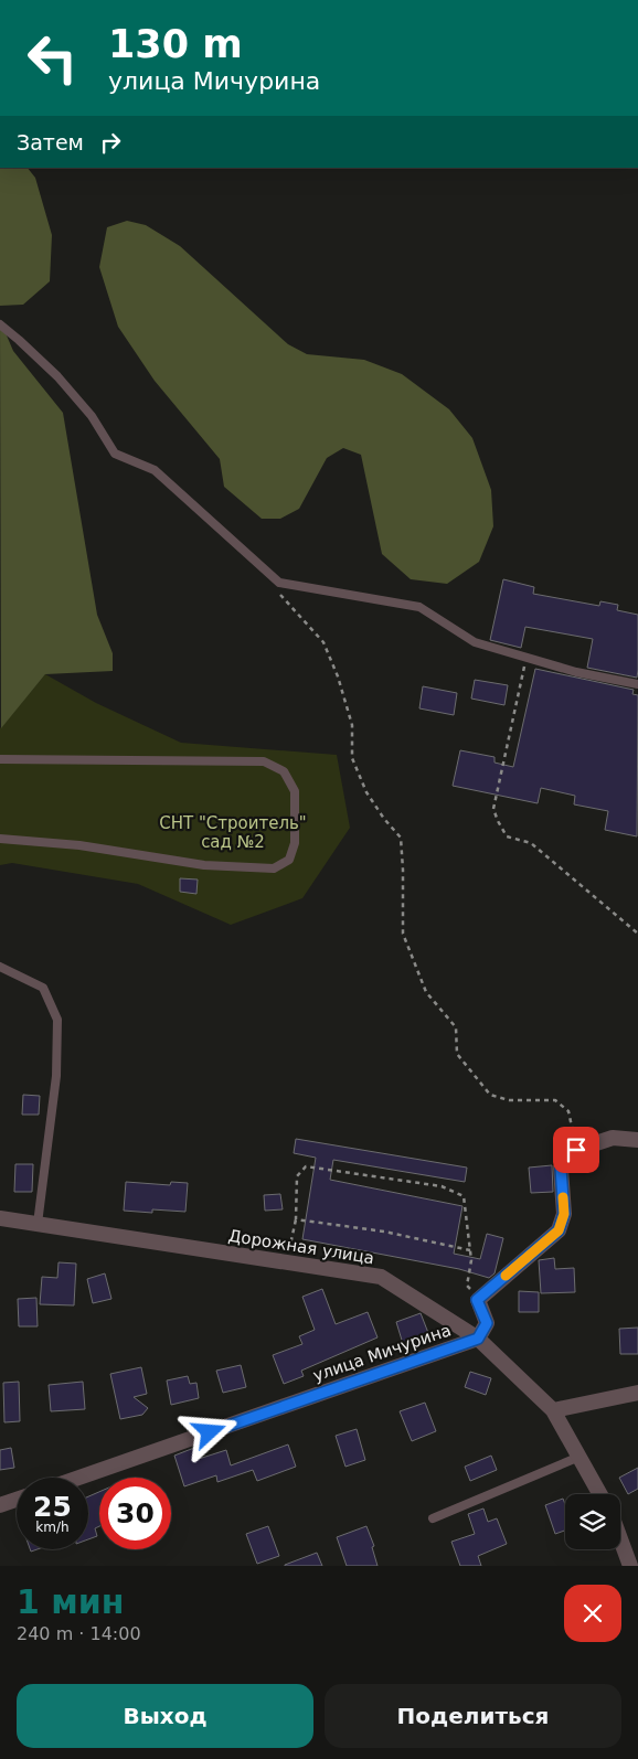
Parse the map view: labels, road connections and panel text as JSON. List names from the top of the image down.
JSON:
{
  "streets": {
    "street": ["Дорожная улица", "улица Мичурина"]
  },
  "crossings": [
    ["Дорожная улица", "улица Мичурина"]
  ],
  "parks": ["СНТ \"Строитель\" сад №2"],
  "page": {
    "turn": ["130 m", "улица Мичурина"],
    "then": "Затем",
    "speed": "25 km/h",
    "limit": "30",
    "heading": ["1 мин", "240 m · 14:00"],
    "buttons": ["Выход", "Поделиться"]
  }
}
